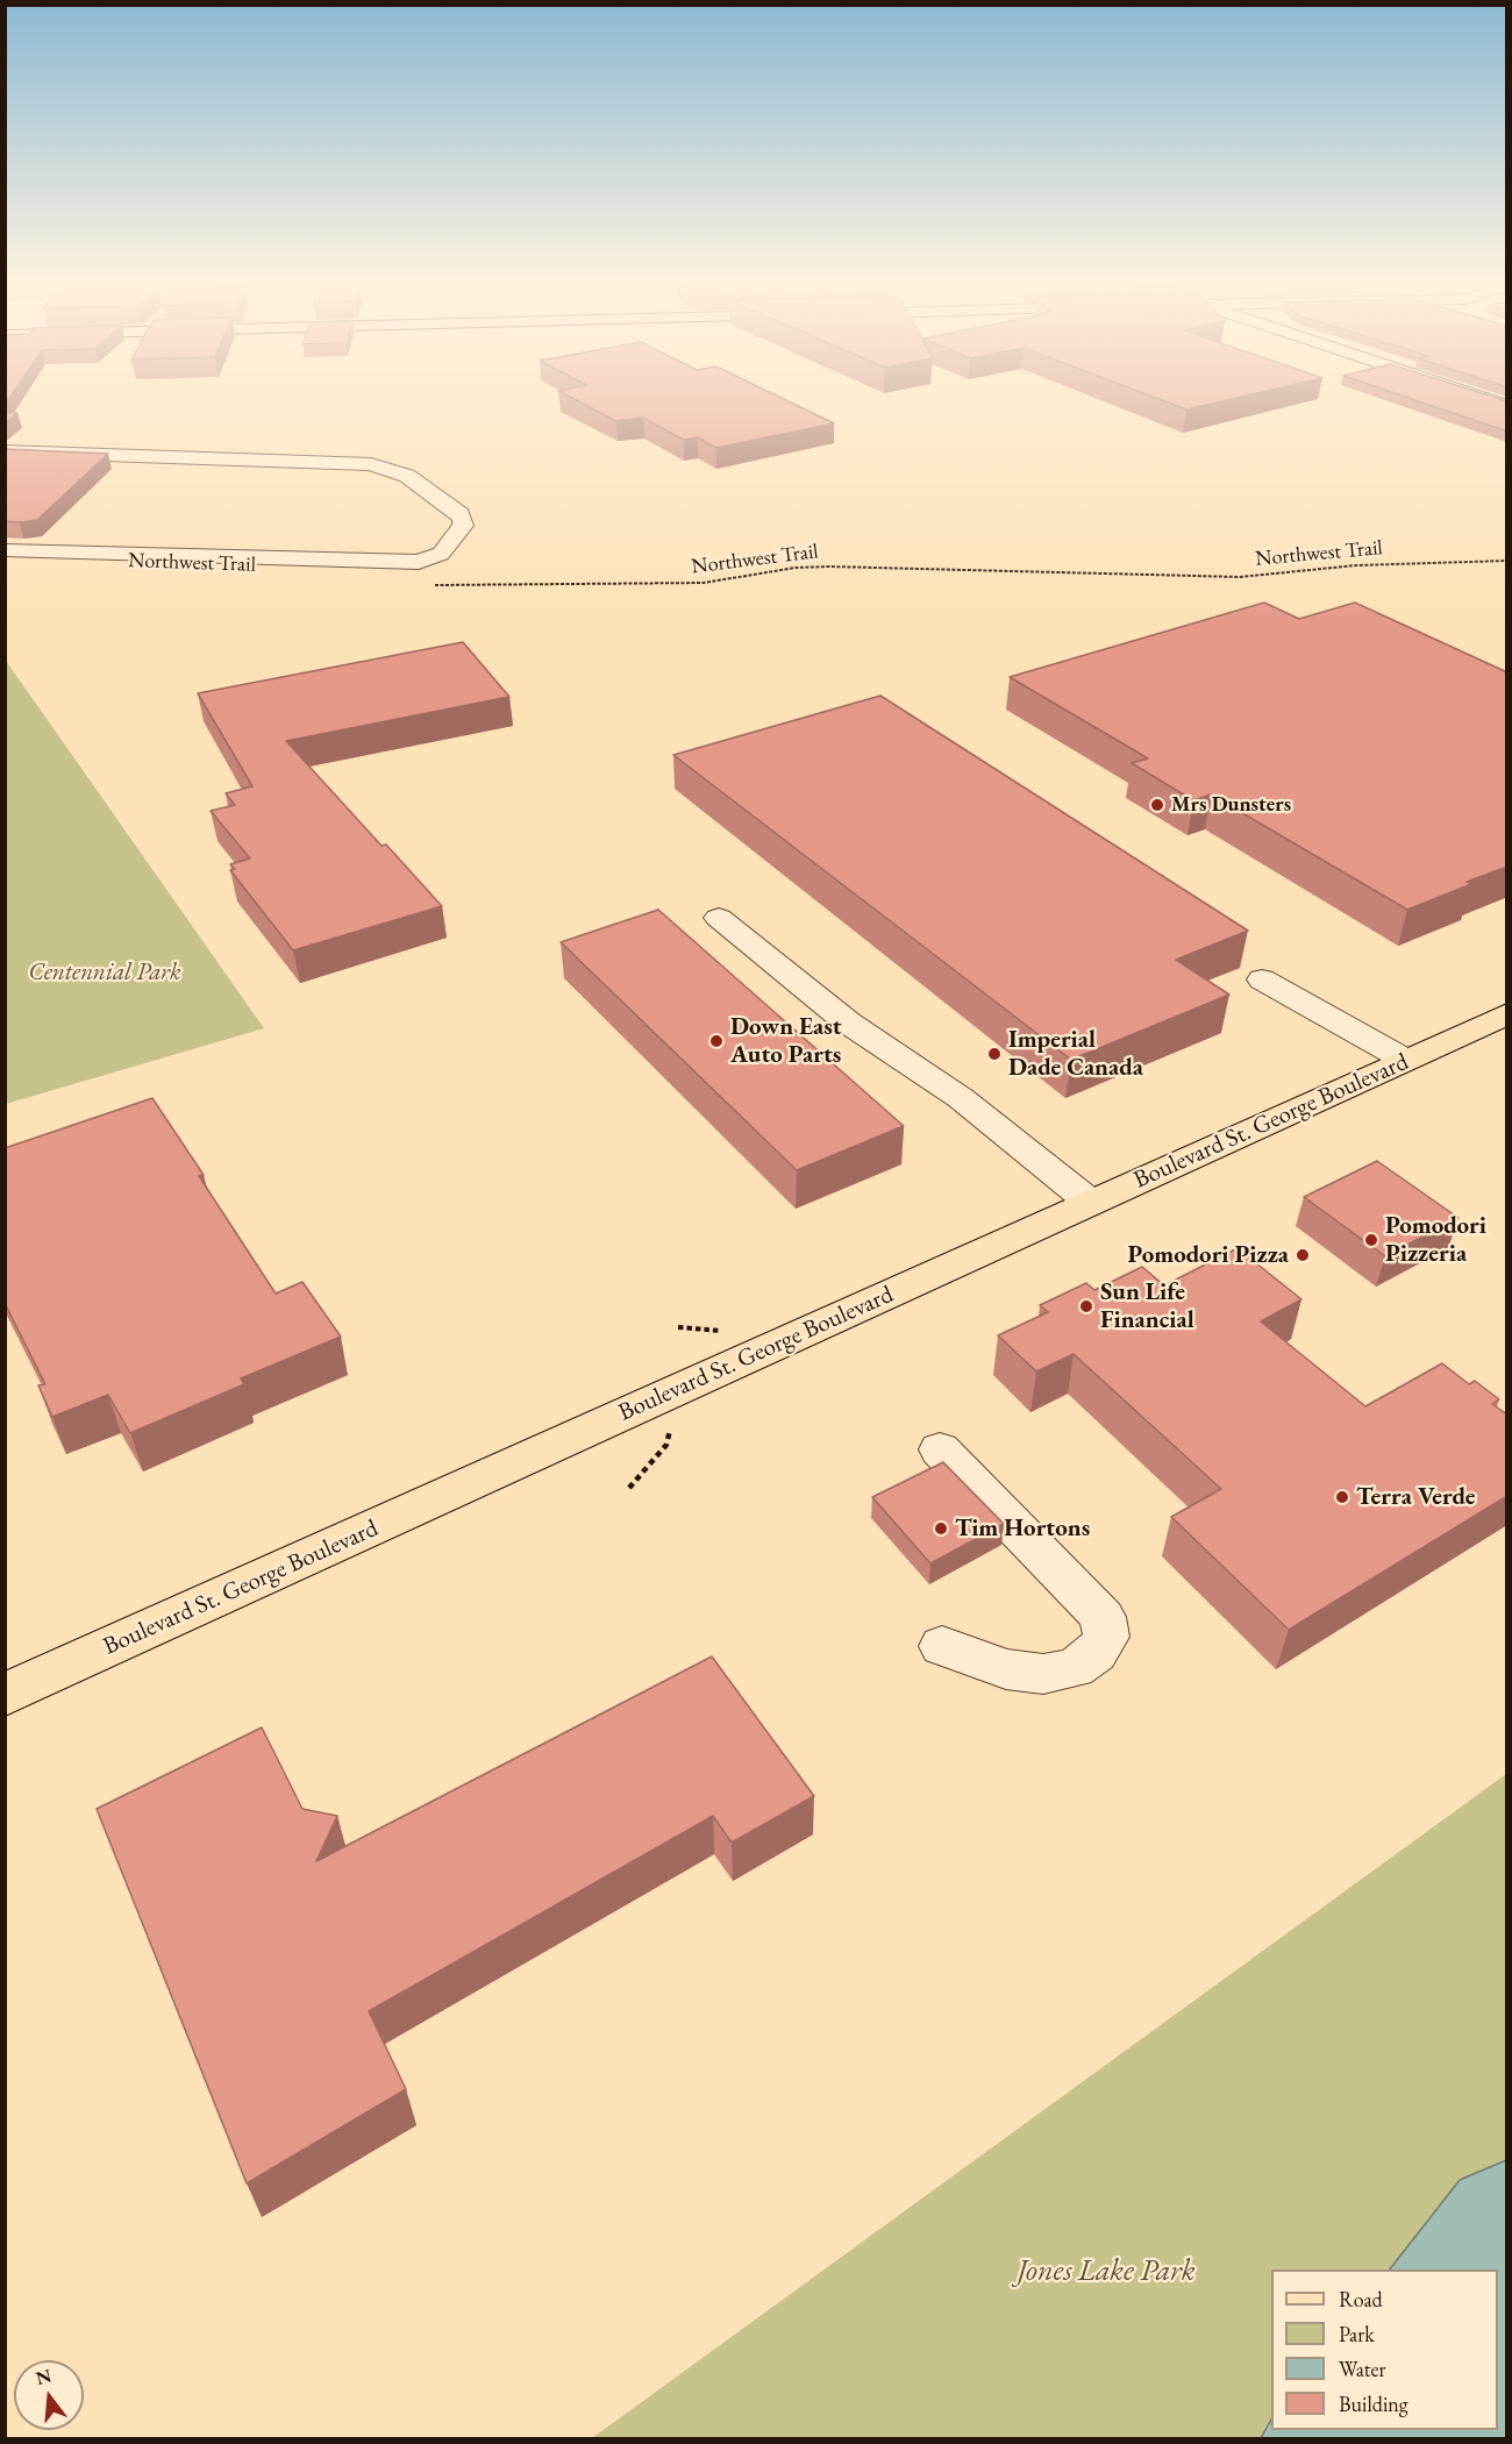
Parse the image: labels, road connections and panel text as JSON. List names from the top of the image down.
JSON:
{
  "streets": {
    "main road": ["Boulevard St. George Boulevard"],
    "path": ["Northwest Trail"]
  },
  "parks": ["Centennial Park", "Jones Lake Park"],
  "places": [
    "Mrs Dunsters",
    "Down East Auto Parts",
    "Imperial Dade Canada",
    "Pomodori Pizzeria",
    "Pomodori Pizza",
    "Sun Life Financial",
    "Terra Verde",
    "Tim Hortons"
  ],
  "legend": [
    "Road",
    "Park",
    "Water",
    "Building"
  ],
  "north": "top"
}
